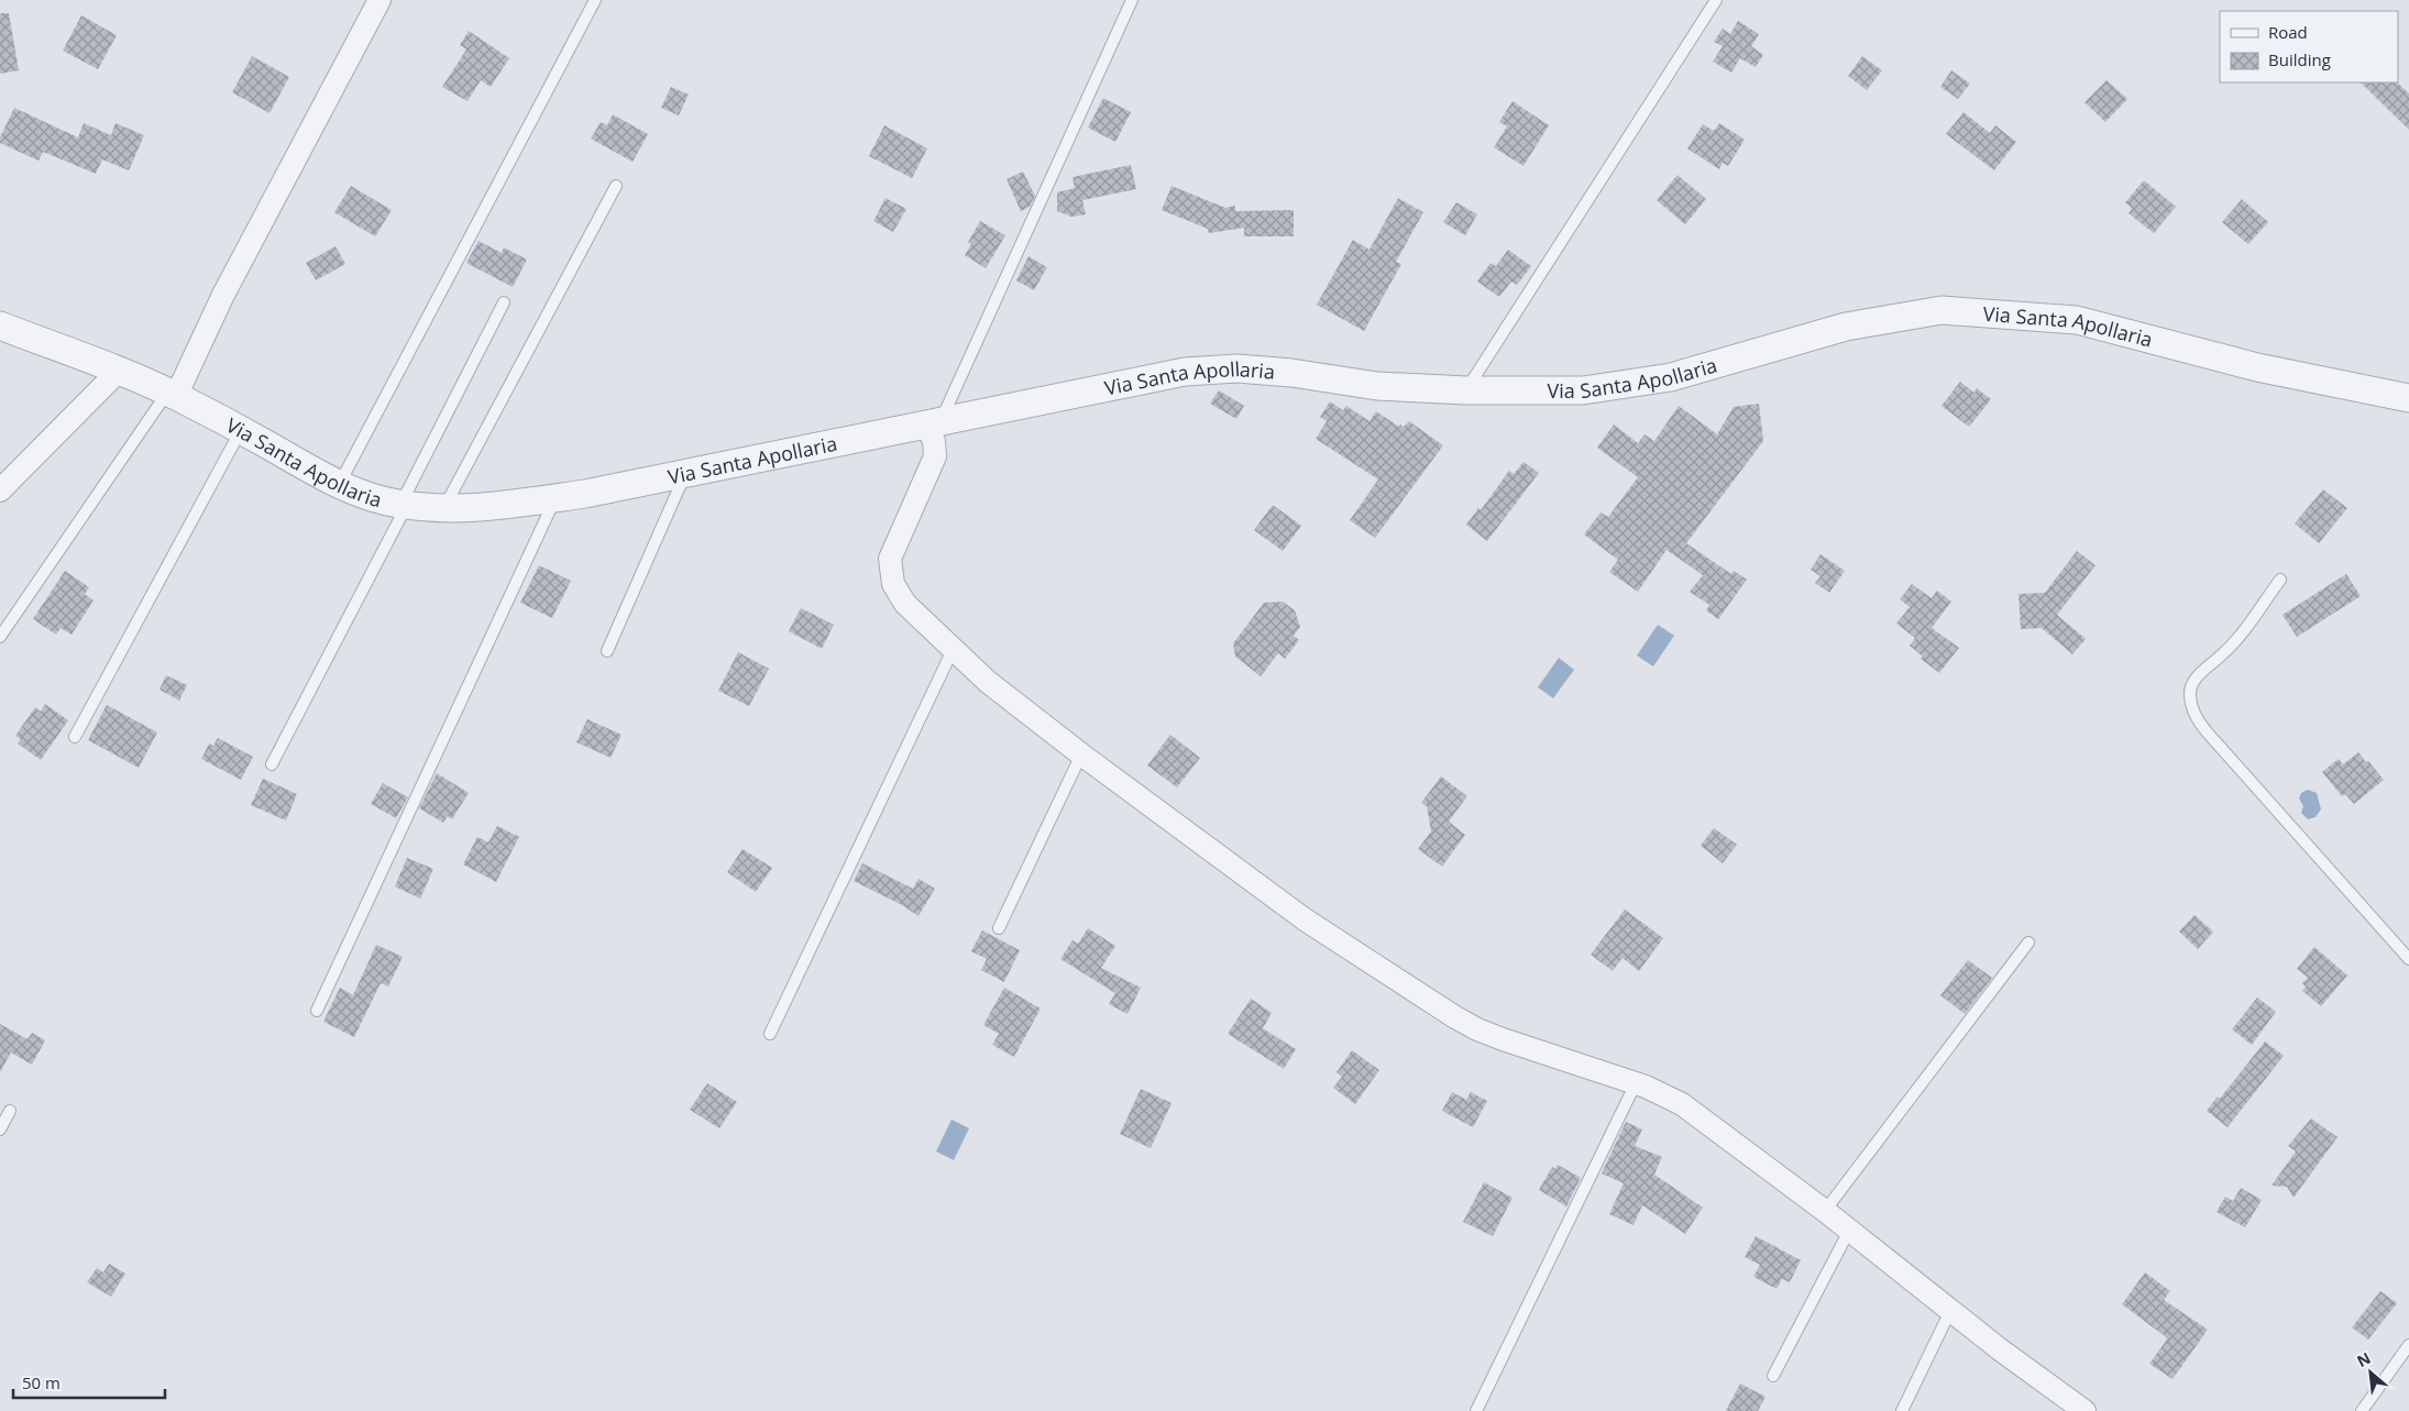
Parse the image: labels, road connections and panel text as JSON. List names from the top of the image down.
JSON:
{
  "streets": {
    "street": ["Via Santa Apollaria"]
  },
  "legend": ["Road", "Building"],
  "scale_bar": "50 m",
  "north": "top left"
}
